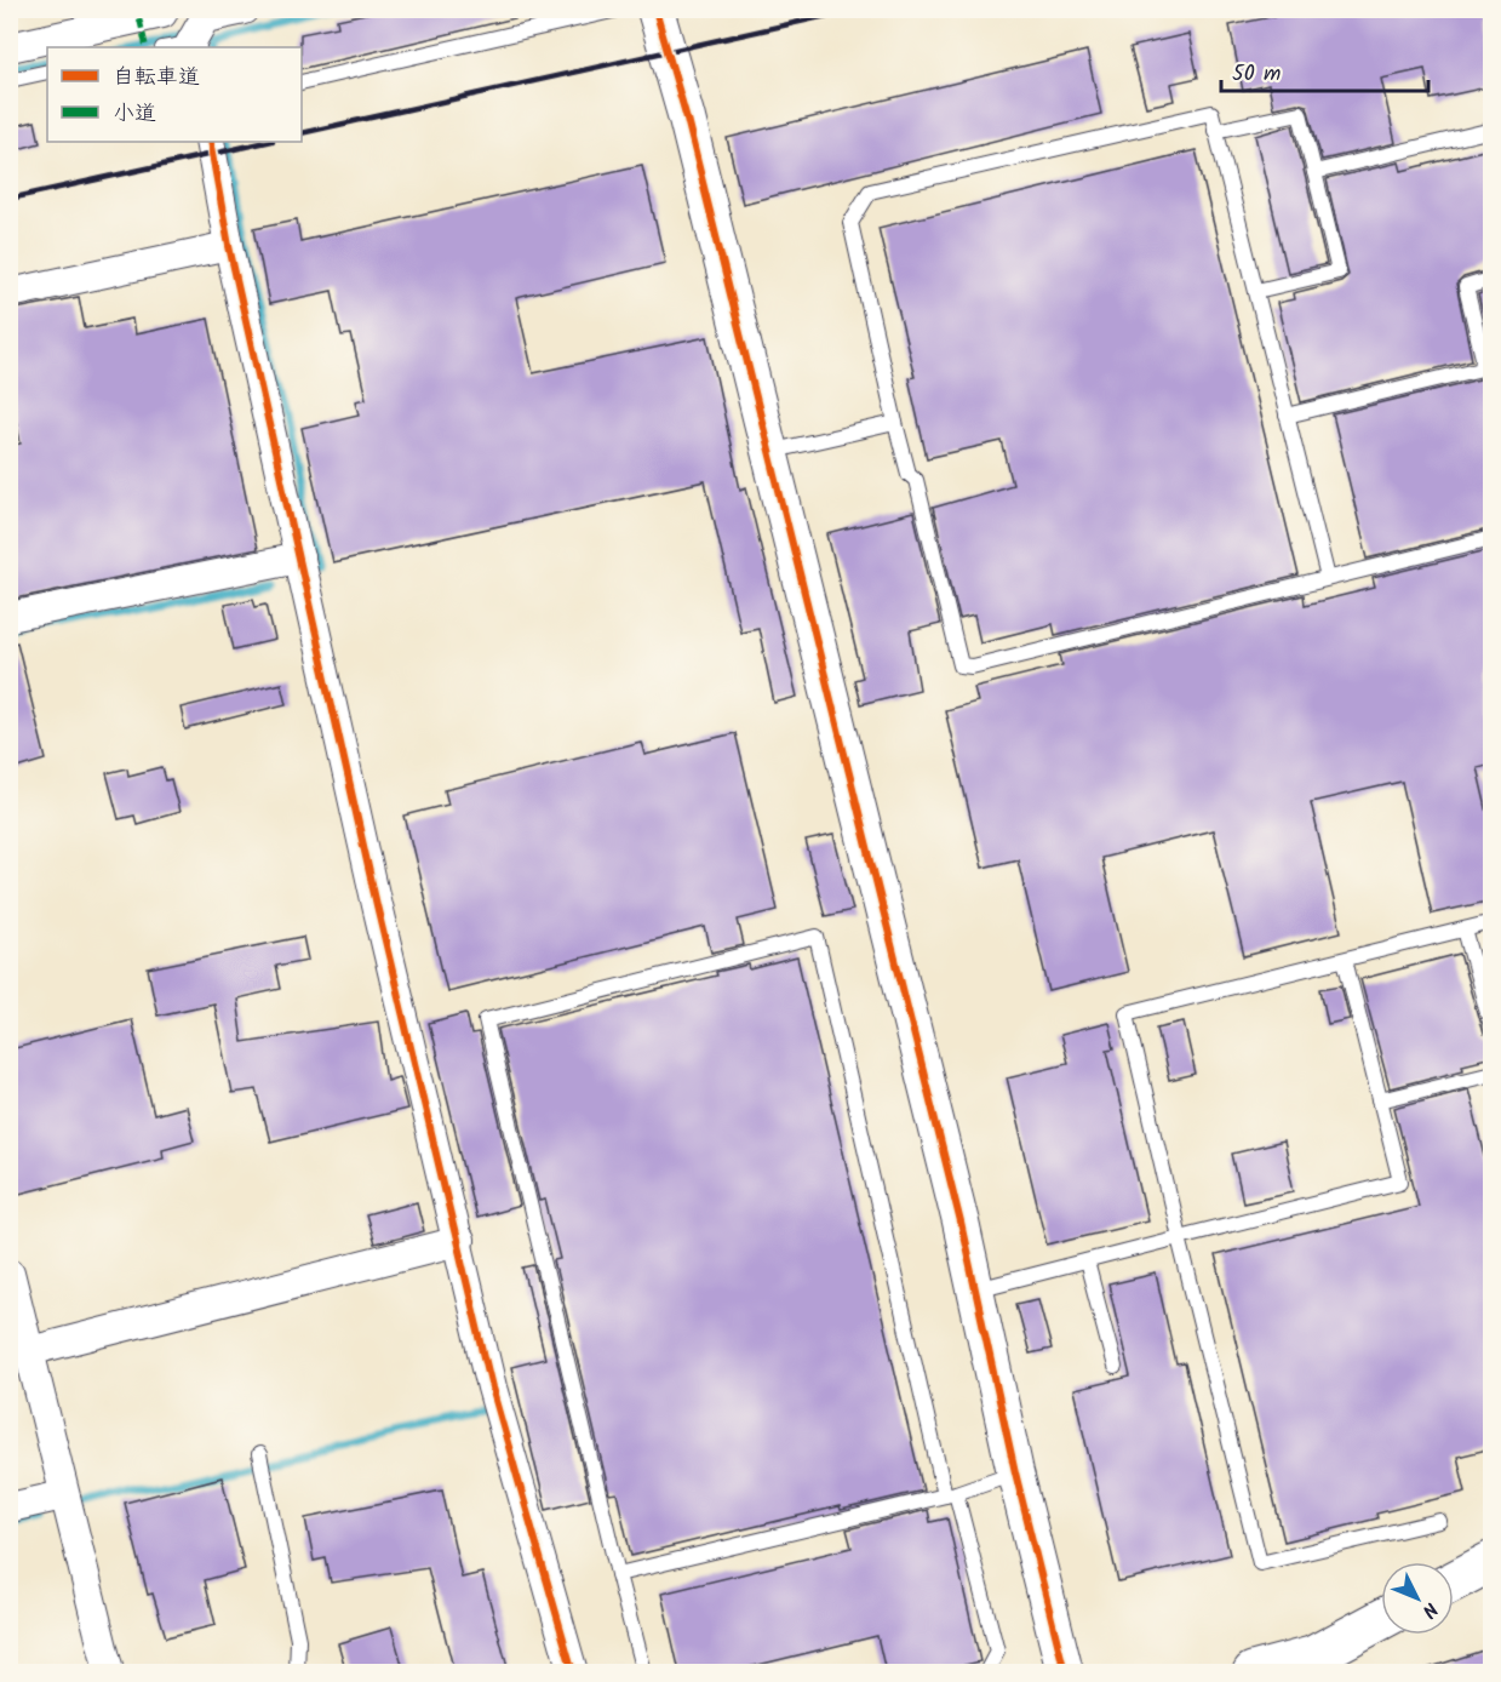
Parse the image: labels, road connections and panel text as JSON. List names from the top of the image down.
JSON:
{
  "legend": ["自転車道", "小道"],
  "scale_bar": "50 m",
  "north": "bottom right"
}
